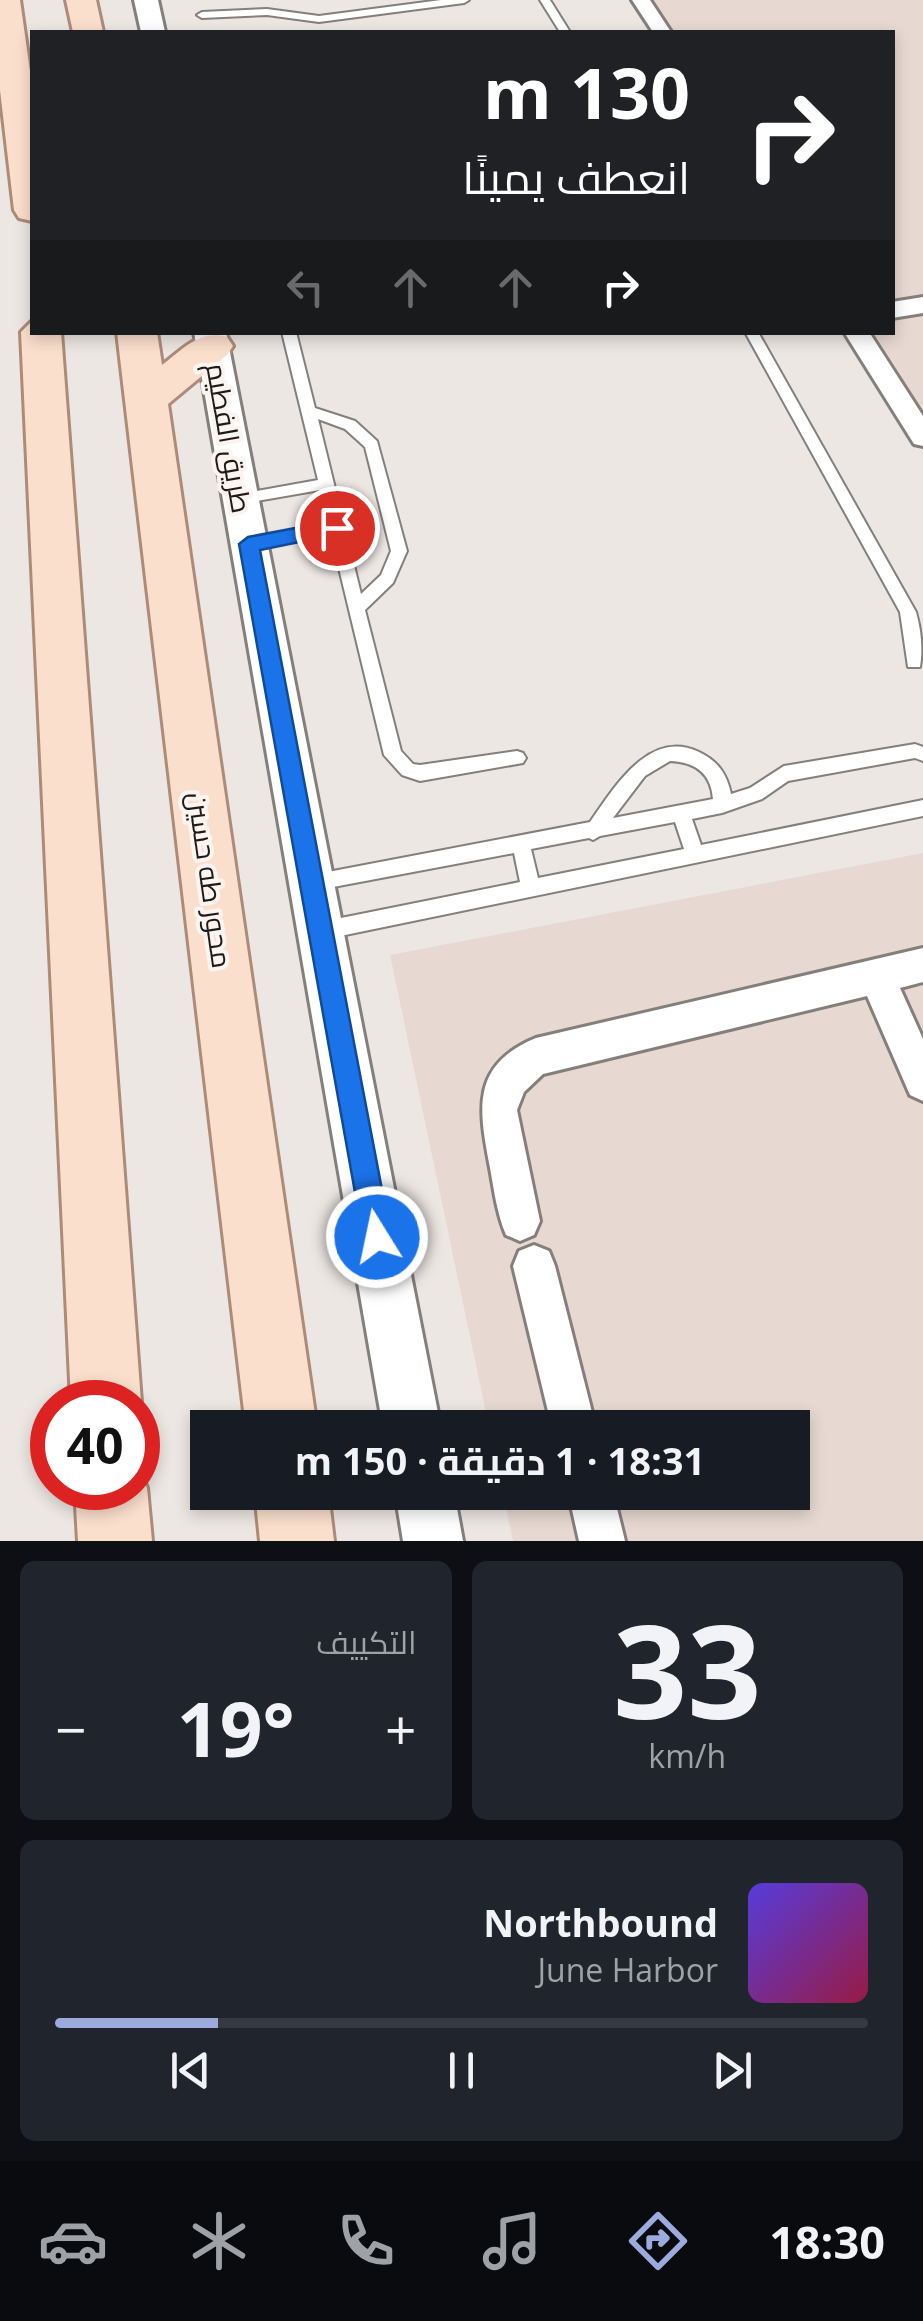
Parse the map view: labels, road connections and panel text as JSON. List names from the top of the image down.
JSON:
{
  "streets": {
    "main road": ["محور طه حسين"],
    "street": ["طريق الفطيم"]
  },
  "page": {
    "turn": ["130 m", "انعطف يمينًا"],
    "limit": "40",
    "trip": "18:31 · 1 دقيقة · 150 m",
    "tile": [
      ["33", "km/h"],
      "التكييف"
    ],
    "heat": ["−", "19°", "+"],
    "song": ["Northbound", "June Harbor"],
    "tabs": "18:30"
  }
}
